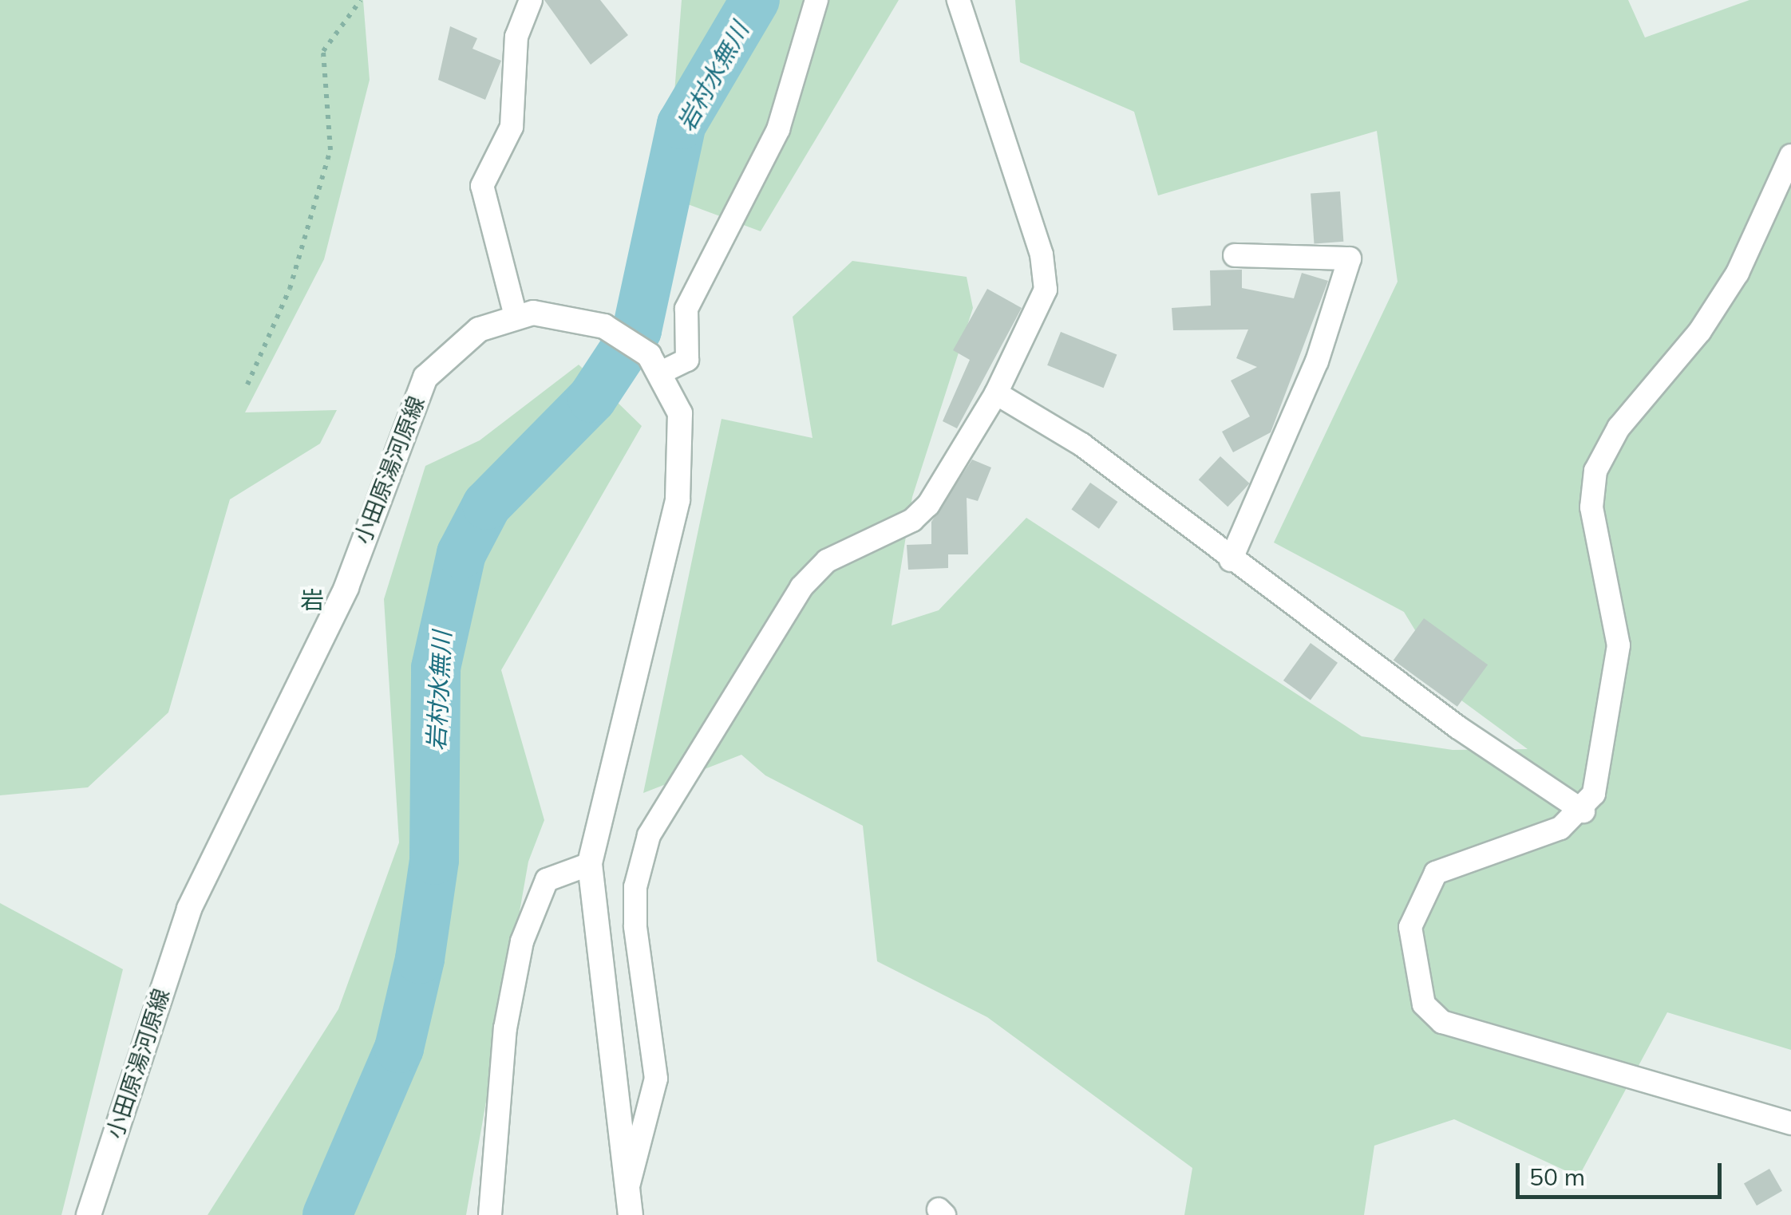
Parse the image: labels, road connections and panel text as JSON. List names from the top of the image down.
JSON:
{
  "streets": {
    "main road": ["小田原湯河原線"]
  },
  "districts": ["岩"],
  "water": ["岩村水無川"],
  "scale_bar": "50 m"
}
